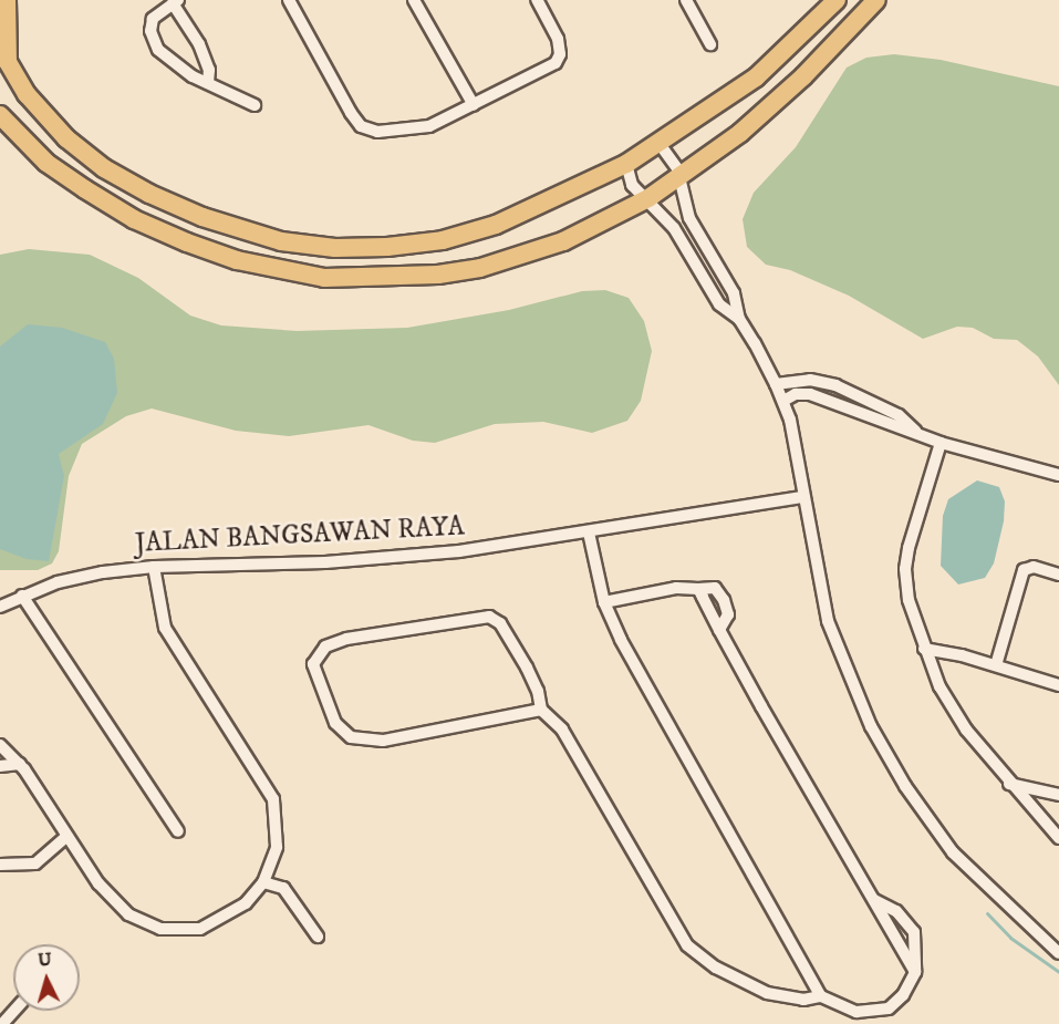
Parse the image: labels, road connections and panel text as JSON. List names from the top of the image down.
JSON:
{
  "streets": {
    "street": ["JALAN BANGSAWAN RAYA"]
  },
  "north": "top"
}
